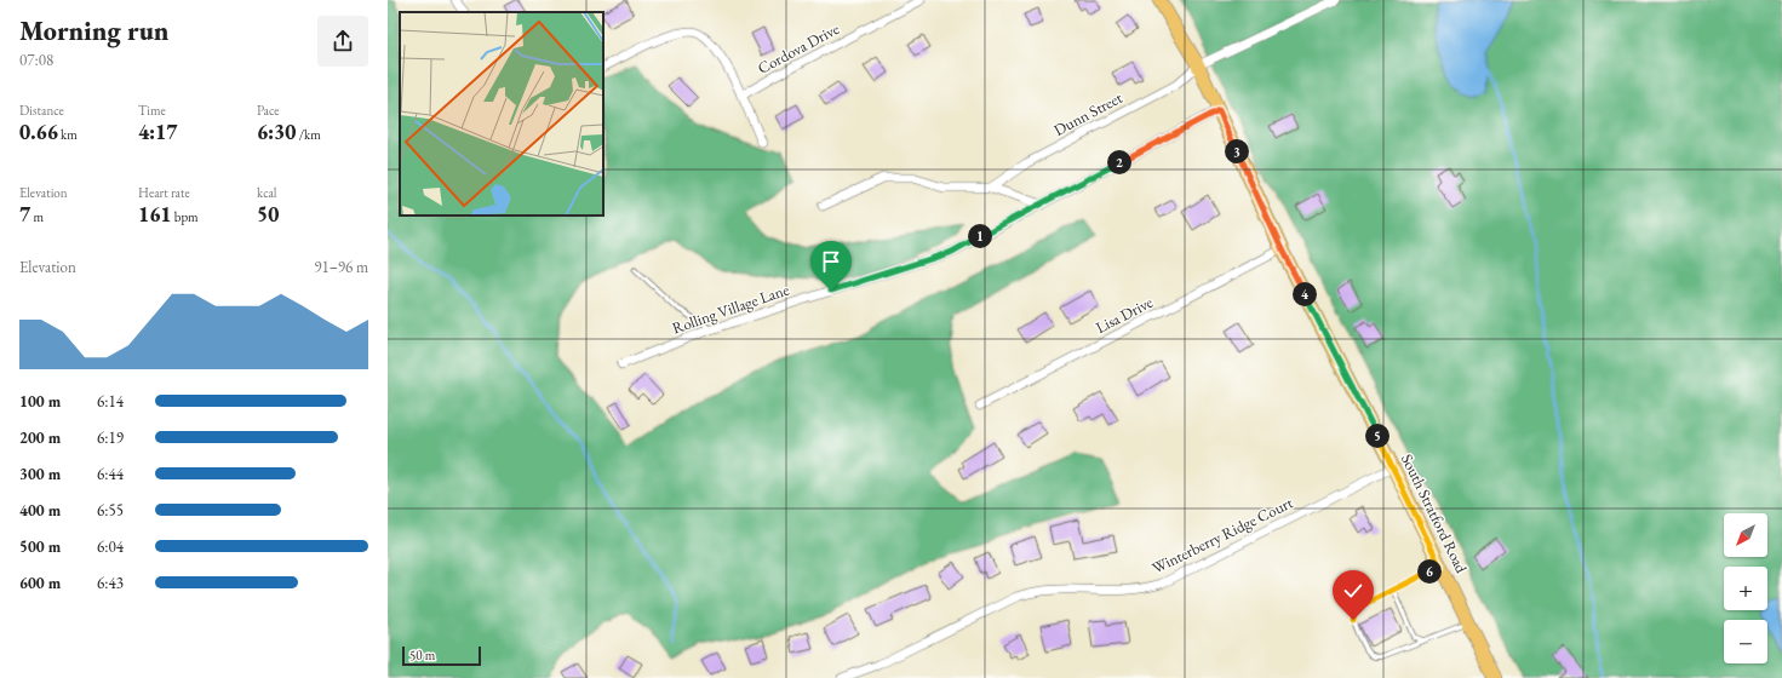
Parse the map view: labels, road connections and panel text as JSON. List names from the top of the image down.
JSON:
{
  "streets": {
    "main road": ["South Stratford Road"],
    "street": [
      "Cordova Drive",
      "Dunn Street",
      "Rolling Village Lane",
      "Lisa Drive",
      "Winterberry Ridge Court"
    ]
  },
  "crossings": [
    ["Dunn Street", "South Stratford Road"],
    ["Rolling Village Lane", "South Stratford Road"],
    ["Lisa Drive", "South Stratford Road"],
    ["South Stratford Road", "Winterberry Ridge Court"]
  ],
  "scale_bar": "50 m",
  "north": "bottom left",
  "page": {
    "heading": ["Morning run", "07:08"],
    "stats": [
      ["Distance", "0.66 km"],
      ["Time", "4:17"],
      ["Pace", "6:30 /km"],
      ["Elevation", "7 m"],
      ["Heart rate", "161 bpm"],
      ["kcal", "50"]
    ],
    "pins": [
      "3",
      "2",
      "1",
      "4",
      "5",
      "6"
    ],
    "chart": ["Elevation", "91–96 m"],
    "list": [
      {
        "name": "100 m",
        "note": "6:14"
      },
      {
        "name": "200 m",
        "note": "6:19"
      },
      {
        "name": "300 m",
        "note": "6:44"
      },
      {
        "name": "400 m",
        "note": "6:55"
      },
      {
        "name": "500 m",
        "note": "6:04"
      },
      {
        "name": "600 m",
        "note": "6:43"
      }
    ],
    "map_buttons": ["+", "−"],
    "scale": "50 m"
  }
}
